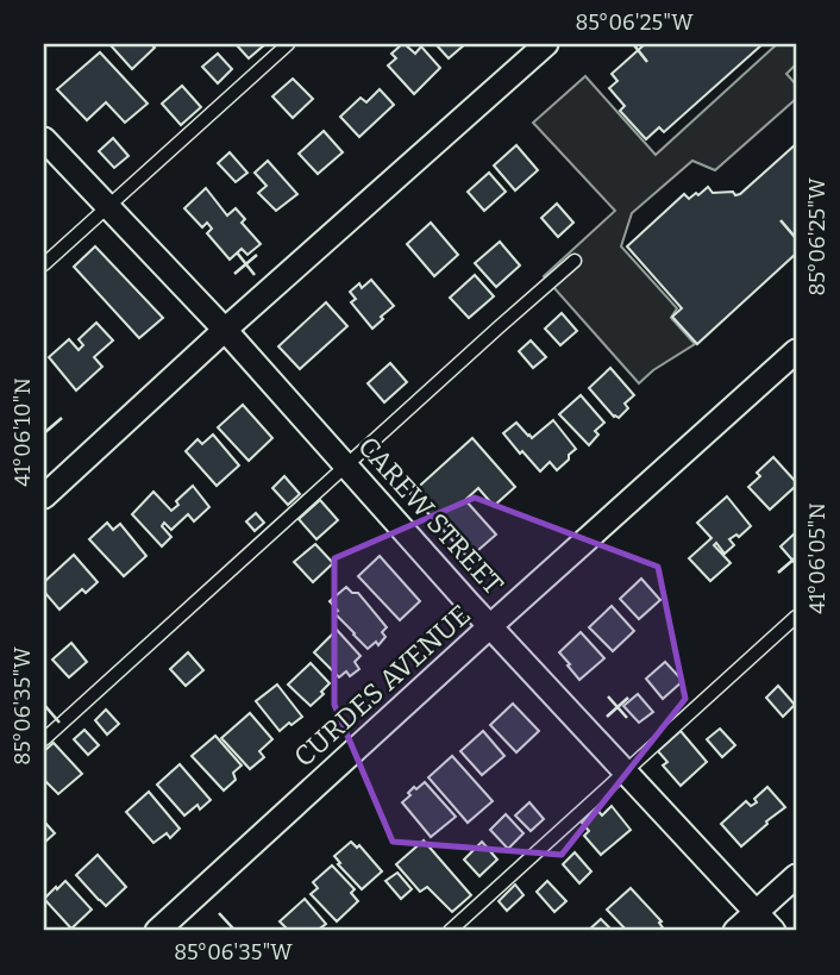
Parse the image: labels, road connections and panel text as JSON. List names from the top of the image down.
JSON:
{
  "streets": {
    "street": ["CAREW STREET", "CURDES AVENUE"]
  },
  "crossings": [
    ["CAREW STREET", "CURDES AVENUE"]
  ],
  "coordinates": [
    "85°06'25\"W",
    "41°06'10\"N",
    "41°06'05\"N",
    "85°06'35\"W"
  ]
}
